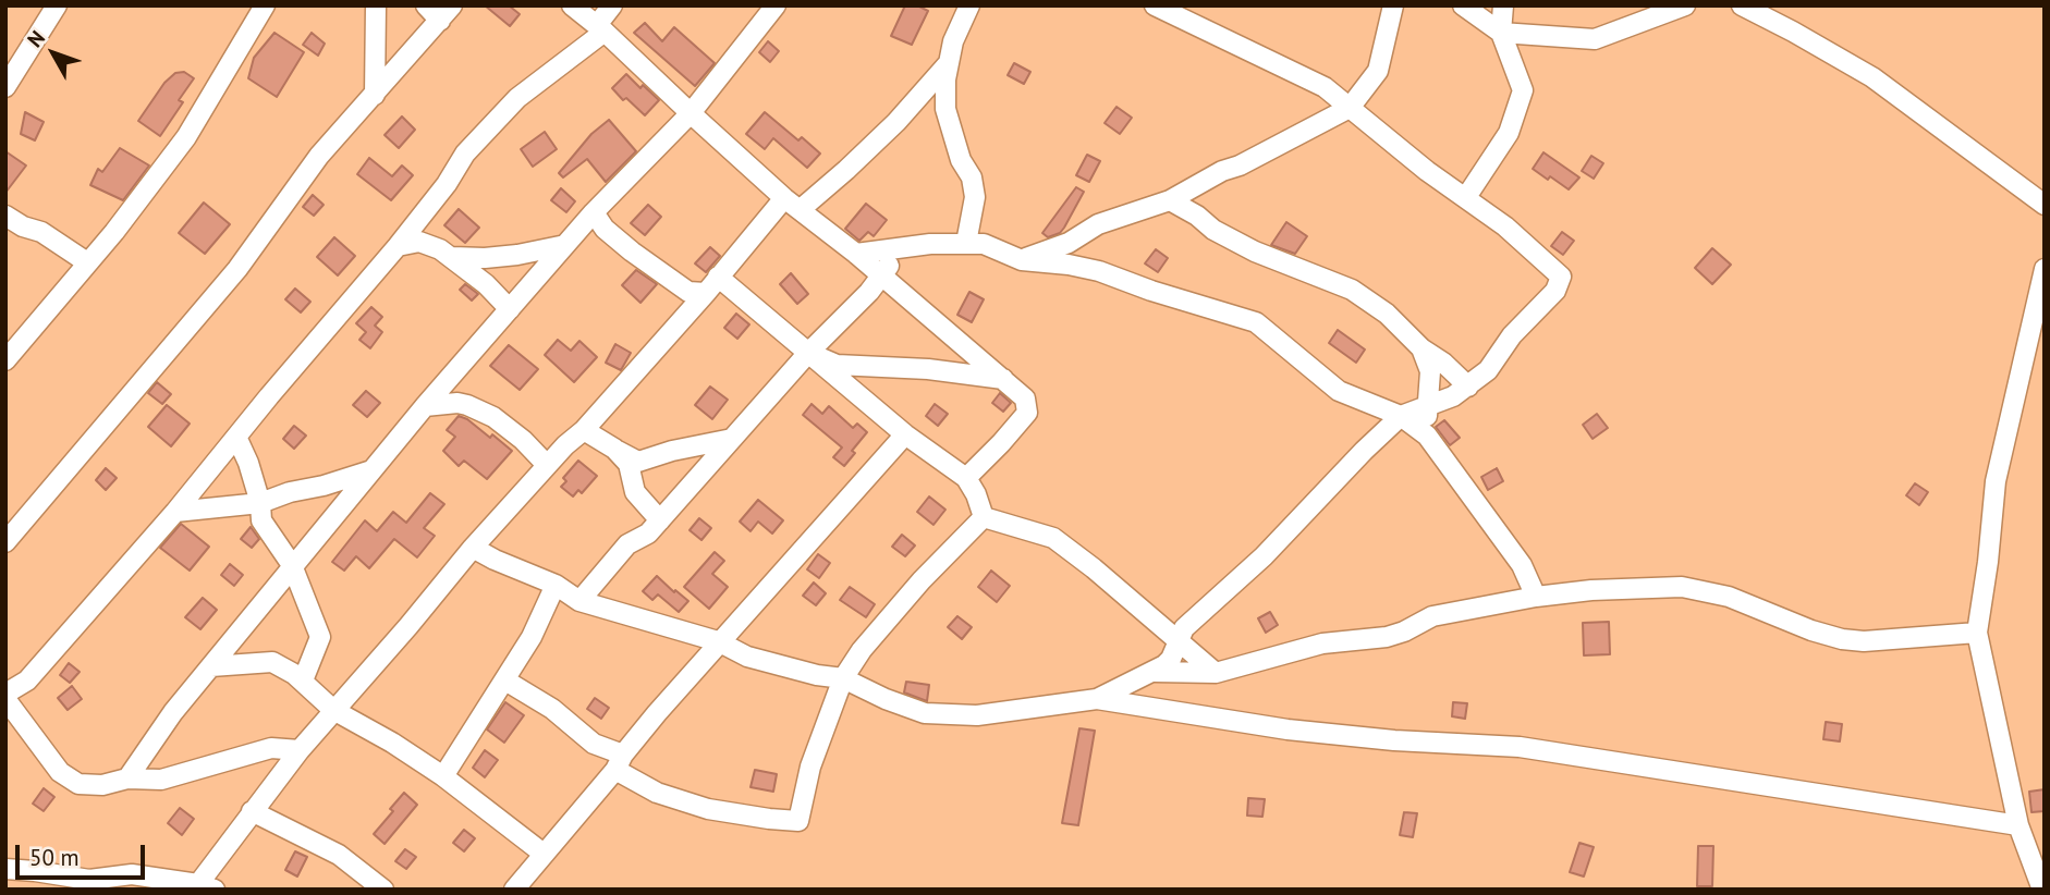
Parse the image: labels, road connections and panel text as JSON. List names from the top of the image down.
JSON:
{
  "scale_bar": "50 m",
  "north": "top left"
}
